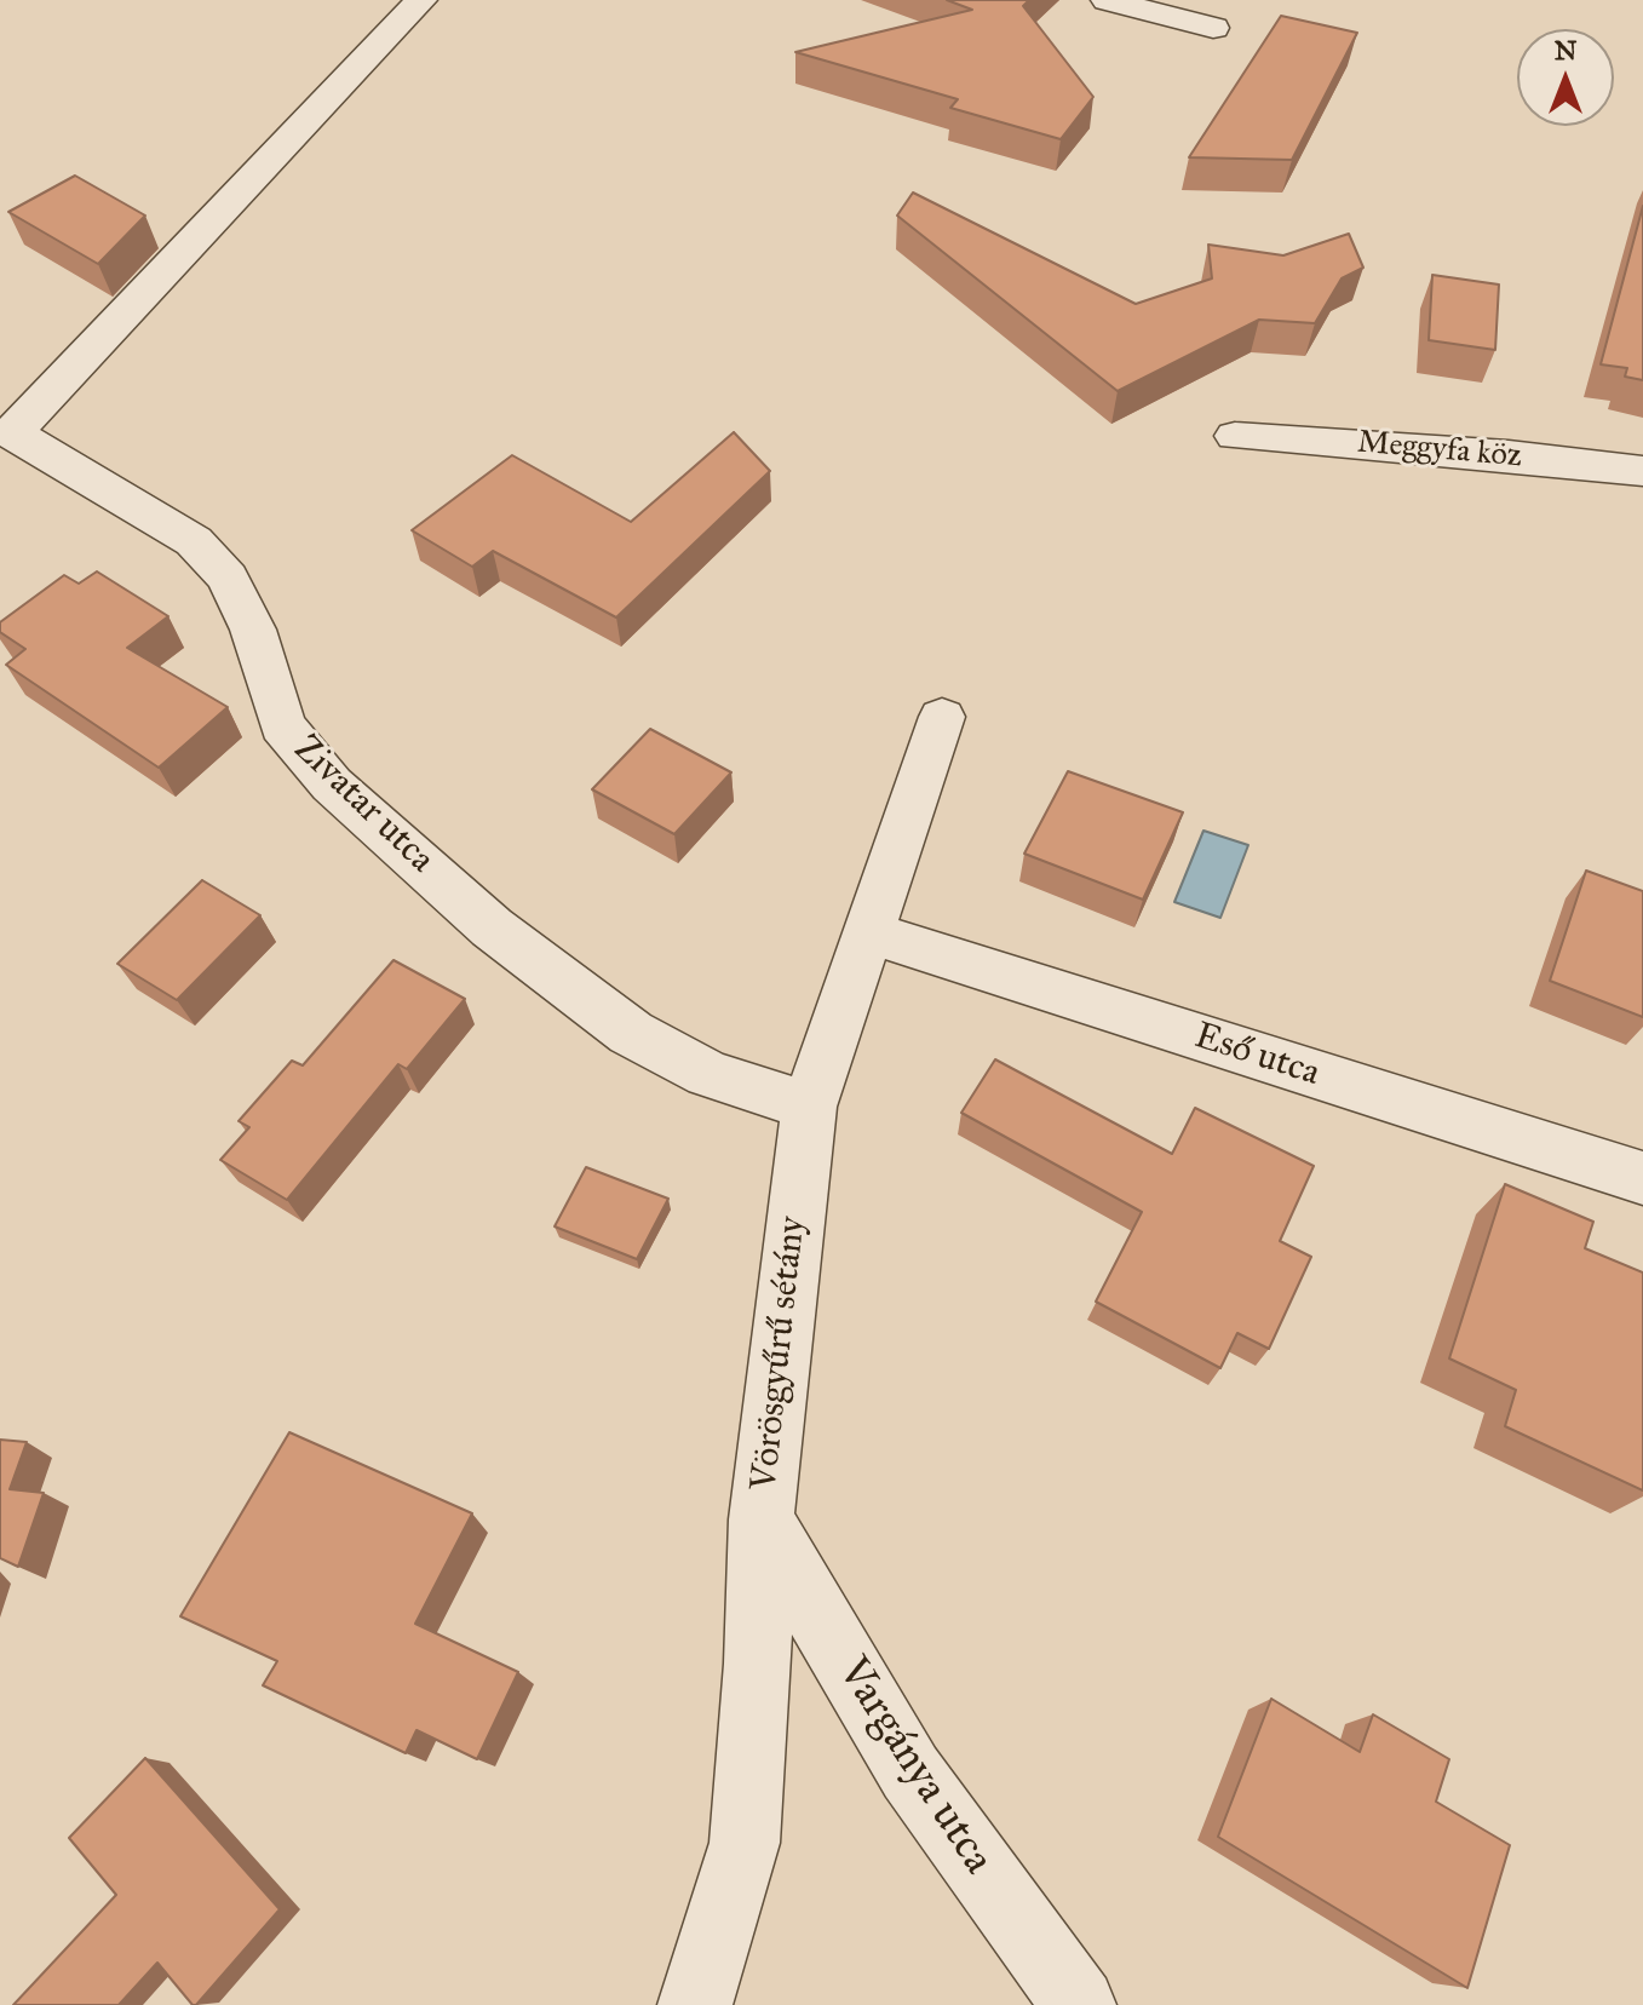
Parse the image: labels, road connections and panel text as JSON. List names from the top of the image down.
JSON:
{
  "streets": {
    "street": [
      "Meggyfa köz",
      "Zivatar utca",
      "Eső utca",
      "Vörösgyűrű sétány",
      "Vargánya utca"
    ]
  },
  "crossings": [
    ["Zivatar utca", "Vörösgyűrű sétány"],
    ["Eső utca", "Vörösgyűrű sétány"],
    ["Vörösgyűrű sétány", "Vargánya utca"]
  ],
  "north": "top"
}
